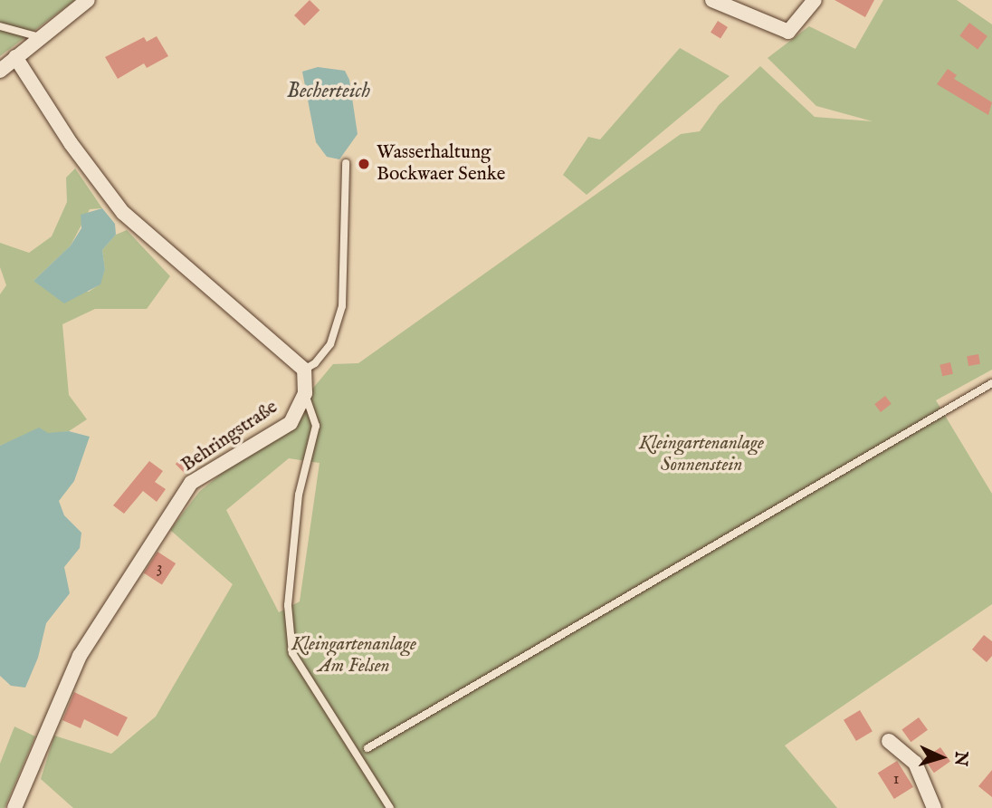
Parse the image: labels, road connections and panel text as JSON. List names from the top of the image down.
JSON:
{
  "streets": {
    "street": ["Behringstraße"]
  },
  "water": ["Becherteich"],
  "parks": ["Kleingartenanlage Sonnenstein", "Kleingartenanlage Am Felsen"],
  "places": ["Wasserhaltung Bockwaer Senke"],
  "house_numbers": ["3", "1"],
  "north": "right"
}
